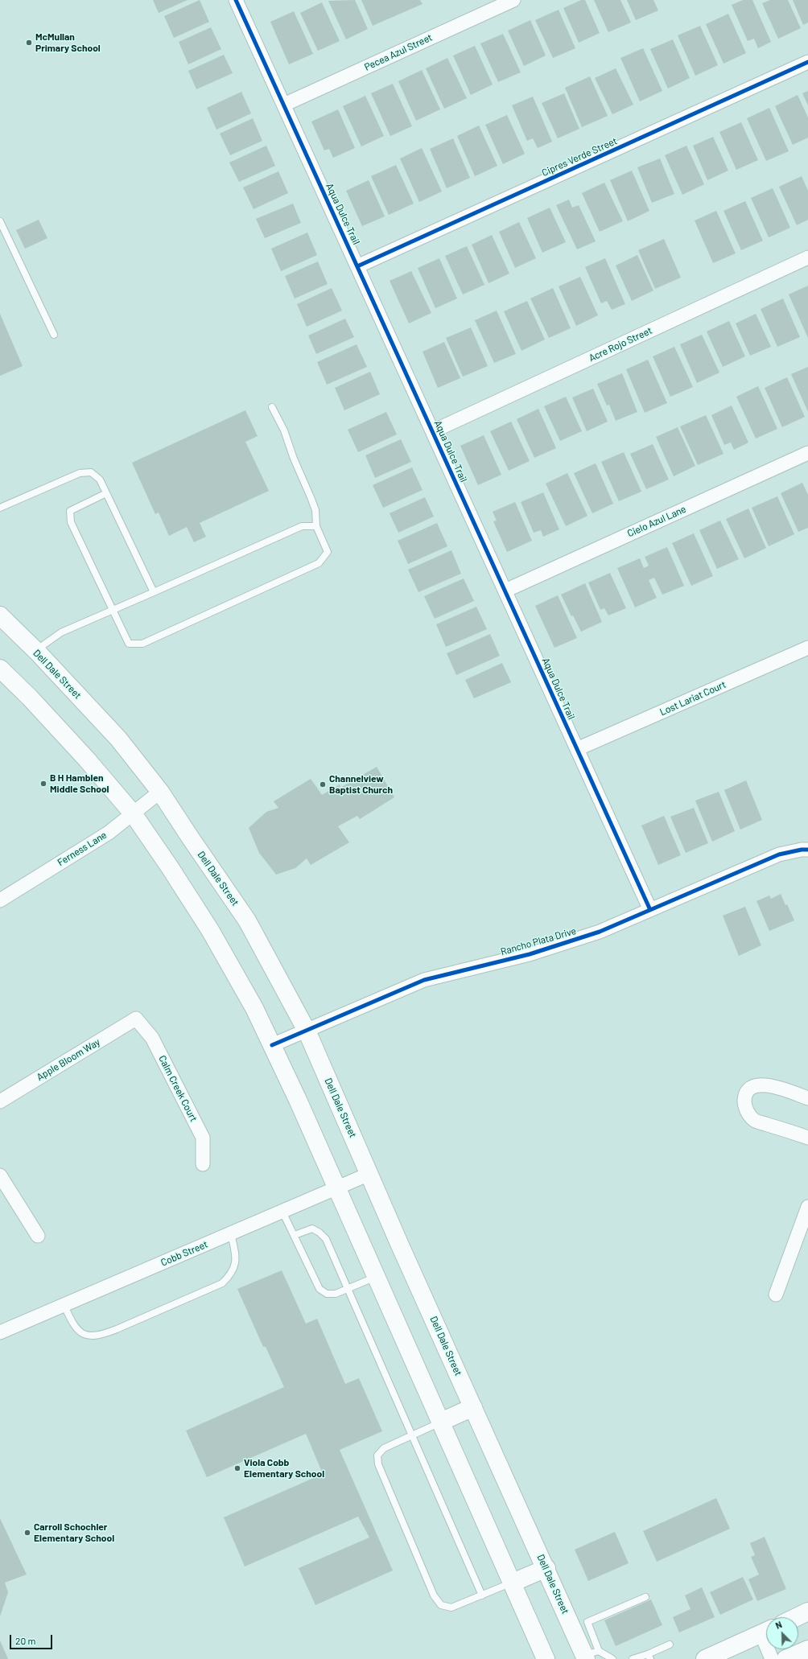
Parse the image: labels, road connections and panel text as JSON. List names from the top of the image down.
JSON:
{
  "streets": {
    "main road": ["Dell Dale Street"],
    "street": [
      "Pecea Azul Street",
      "Cipres Verde Street",
      "Aqua Dulce Trail",
      "Acre Rojo Street",
      "Cielo Azul Lane",
      "Lost Lariat Court",
      "Ferness Lane",
      "Rancho Plata Drive",
      "Apple Bloom Way",
      "Calm Creek Court",
      "Cobb Street"
    ]
  },
  "crossings": [
    ["Pecea Azul Street", "Aqua Dulce Trail"],
    ["Cipres Verde Street", "Aqua Dulce Trail"],
    ["Aqua Dulce Trail", "Acre Rojo Street"],
    ["Aqua Dulce Trail", "Cielo Azul Lane"],
    ["Aqua Dulce Trail", "Lost Lariat Court"],
    ["Aqua Dulce Trail", "Rancho Plata Drive"],
    ["Dell Dale Street", "Ferness Lane"],
    ["Dell Dale Street", "Rancho Plata Drive"],
    ["Dell Dale Street", "Cobb Street"],
    ["Apple Bloom Way", "Calm Creek Court"]
  ],
  "places": [
    "McMullan Primary School",
    "B H Hamblen Middle School",
    "Channelview Baptist Church",
    "Viola Cobb Elementary School",
    "Carroll Schochler Elementary School"
  ],
  "scale_bar": "20 m",
  "north": "top left"
}
